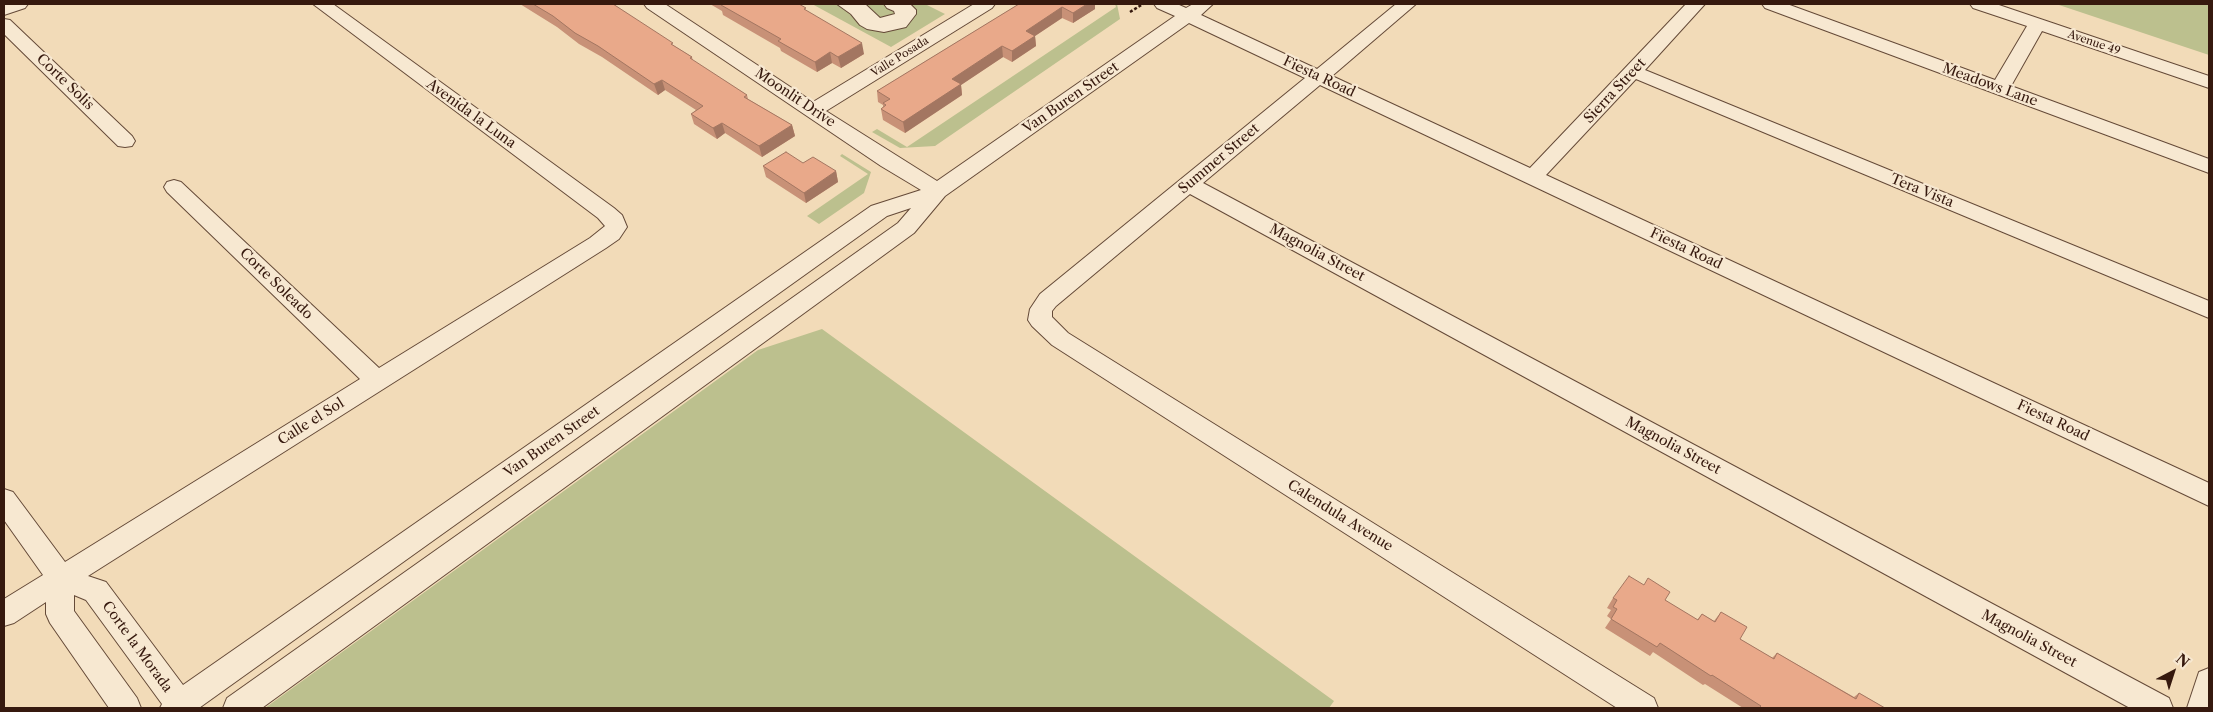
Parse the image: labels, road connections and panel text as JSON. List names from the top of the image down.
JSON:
{
  "streets": {
    "street": [
      "Avenue 49",
      "Valle Posada",
      "Fiesta Road",
      "Corte Solis",
      "Meadows Lane",
      "Sierra Street",
      "Moonlit Drive",
      "Van Buren Street",
      "Avenida la Luna",
      "Summer Street",
      "Tera Vista",
      "Magnolia Street",
      "Corte Soleado",
      "Calle el Sol",
      "Calendula Avenue",
      "Corte la Morada"
    ]
  },
  "crossings": [
    ["Valle Posada", "Moonlit Drive"],
    ["Fiesta Road", "Sierra Street"],
    ["Fiesta Road", "Van Buren Street"],
    ["Fiesta Road", "Summer Street"],
    ["Sierra Street", "Tera Vista"],
    ["Moonlit Drive", "Van Buren Street"],
    ["Van Buren Street", "Corte la Morada"],
    ["Avenida la Luna", "Calle el Sol"],
    ["Summer Street", "Magnolia Street"],
    ["Summer Street", "Calendula Avenue"],
    ["Corte Soleado", "Calle el Sol"],
    ["Calle el Sol", "Corte la Morada"]
  ],
  "north": "top right"
}
